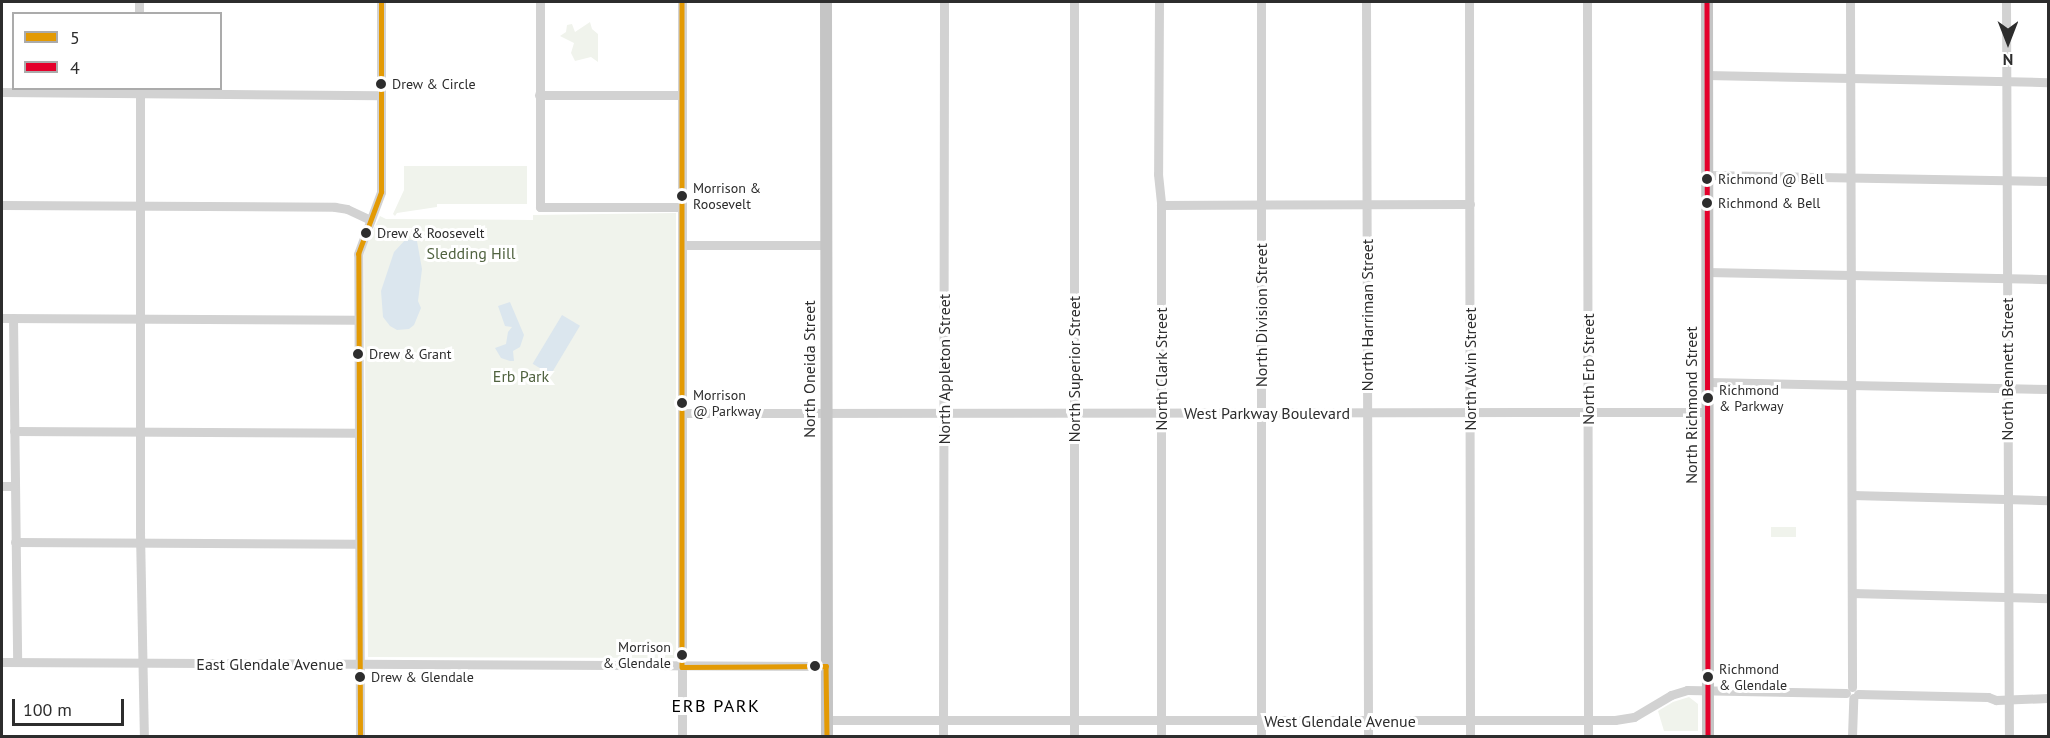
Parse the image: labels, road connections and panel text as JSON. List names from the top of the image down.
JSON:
{
  "streets": {
    "main road": ["North Oneida Street", "North Richmond Street"],
    "street": [
      "North Division Street",
      "North Harriman Street",
      "North Appleton Street",
      "North Superior Street",
      "North Clark Street",
      "North Alvin Street",
      "North Erb Street",
      "North Bennett Street",
      "West Parkway Boulevard",
      "East Glendale Avenue",
      "West Glendale Avenue"
    ]
  },
  "crossings": [
    ["North Division Street", "West Parkway Boulevard"],
    ["North Division Street", "West Glendale Avenue"],
    ["North Harriman Street", "West Parkway Boulevard"],
    ["North Harriman Street", "West Glendale Avenue"],
    ["North Oneida Street", "West Parkway Boulevard"],
    ["North Oneida Street", "East Glendale Avenue"],
    ["North Oneida Street", "West Glendale Avenue"],
    ["North Appleton Street", "West Parkway Boulevard"],
    ["North Appleton Street", "West Glendale Avenue"],
    ["North Superior Street", "West Parkway Boulevard"],
    ["North Superior Street", "West Glendale Avenue"],
    ["North Clark Street", "West Parkway Boulevard"],
    ["North Clark Street", "West Glendale Avenue"],
    ["North Alvin Street", "West Parkway Boulevard"],
    ["North Alvin Street", "West Glendale Avenue"],
    ["North Erb Street", "West Parkway Boulevard"],
    ["North Erb Street", "West Glendale Avenue"],
    ["North Bennett Street", "West Glendale Avenue"],
    ["North Richmond Street", "West Parkway Boulevard"],
    ["North Richmond Street", "West Glendale Avenue"]
  ],
  "districts": ["ERB PARK"],
  "parks": ["Sledding Hill", "Erb Park"],
  "places": [
    "Drew & Circle",
    "Richmond @ Bell",
    "Morrison & Roosevelt",
    "Richmond & Bell",
    "Drew & Roosevelt",
    "Drew & Grant",
    "Richmond & Parkway",
    "Morrison @ Parkway",
    "Morrison & Glendale",
    "Drew & Glendale",
    "Richmond & Glendale"
  ],
  "lines": ["transit line 5", "transit line 4"],
  "legend": ["5", "4"],
  "scale_bar": "100 m",
  "north": "bottom"
}
